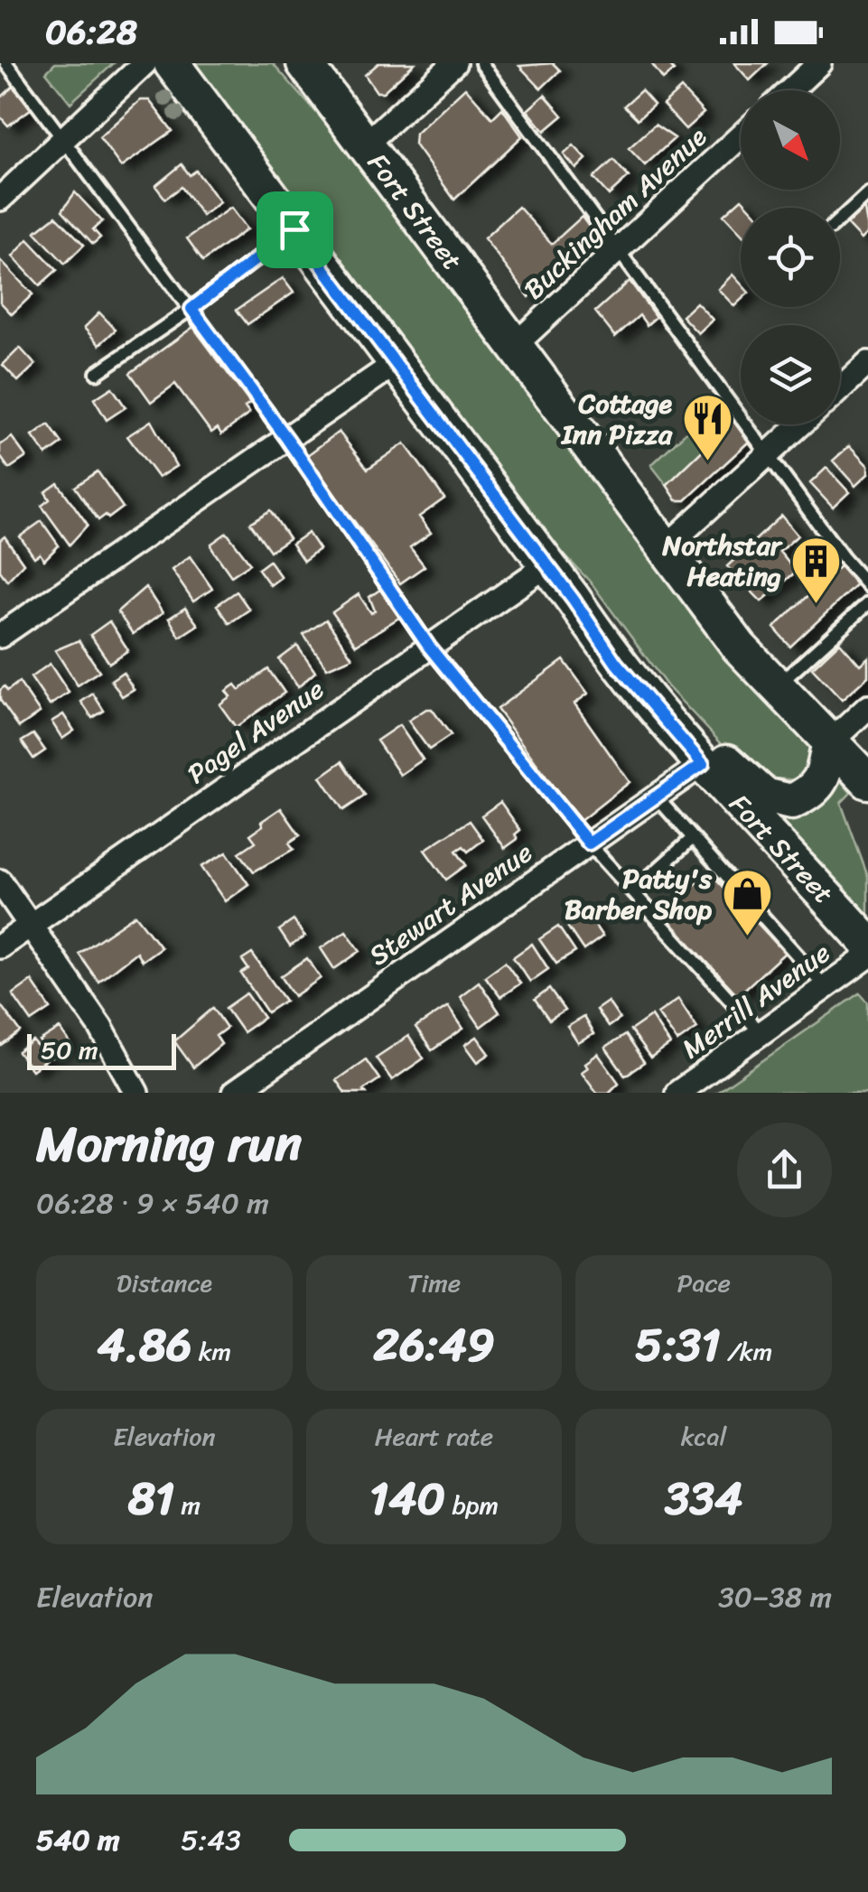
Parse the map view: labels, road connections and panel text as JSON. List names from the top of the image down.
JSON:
{
  "streets": {
    "main road": ["Fort Street"],
    "street": [
      "Buckingham Avenue",
      "Pagel Avenue",
      "Stewart Avenue",
      "Merrill Avenue"
    ]
  },
  "crossings": [
    ["Fort Street", "Buckingham Avenue"],
    ["Fort Street", "Pagel Avenue"],
    ["Fort Street", "Stewart Avenue"]
  ],
  "places": {
    "restaurant": ["Cottage Inn Pizza"],
    "building": ["Northstar Heating"],
    "shop": ["Patty's Barber Shop"]
  },
  "scale_bar": "50 m",
  "north": "bottom right",
  "page": {
    "status": "06:28",
    "scale": "50 m",
    "heading": ["Morning run", "06:28 · 9 × 540 m"],
    "stats": [
      ["Distance", "4.86 km"],
      ["Time", "26:49"],
      ["Pace", "5:31 /km"],
      ["Elevation", "81 m"],
      ["Heart rate", "140 bpm"],
      ["kcal", "334"]
    ],
    "chart": ["Elevation", "30–38 m"],
    "list": [
      {
        "name": "540 m",
        "note": "5:43"
      }
    ]
  }
}
